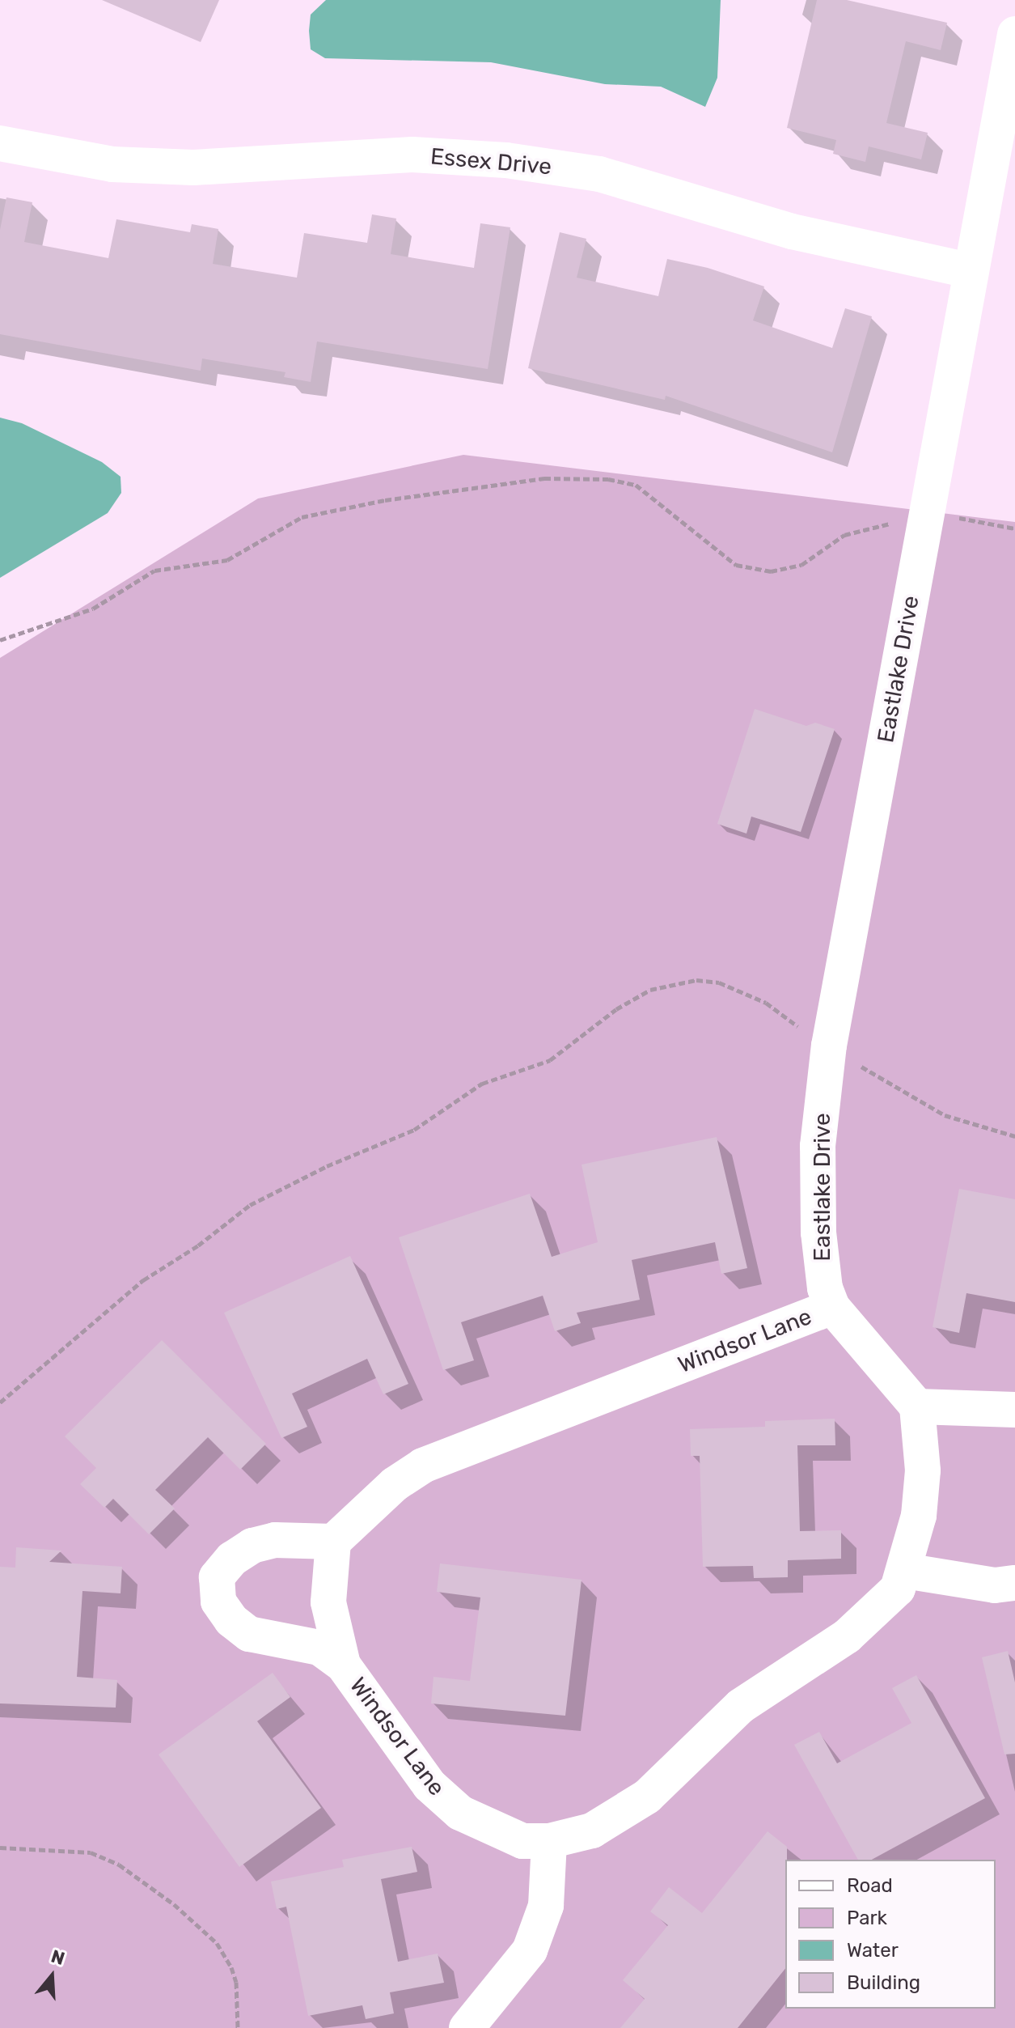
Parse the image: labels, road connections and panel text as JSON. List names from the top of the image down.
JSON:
{
  "streets": {
    "street": ["Essex Drive", "Eastlake Drive", "Windsor Lane"]
  },
  "crossings": [
    ["Essex Drive", "Eastlake Drive"],
    ["Eastlake Drive", "Windsor Lane"]
  ],
  "legend": [
    "Road",
    "Park",
    "Water",
    "Building"
  ],
  "north": "top"
}
